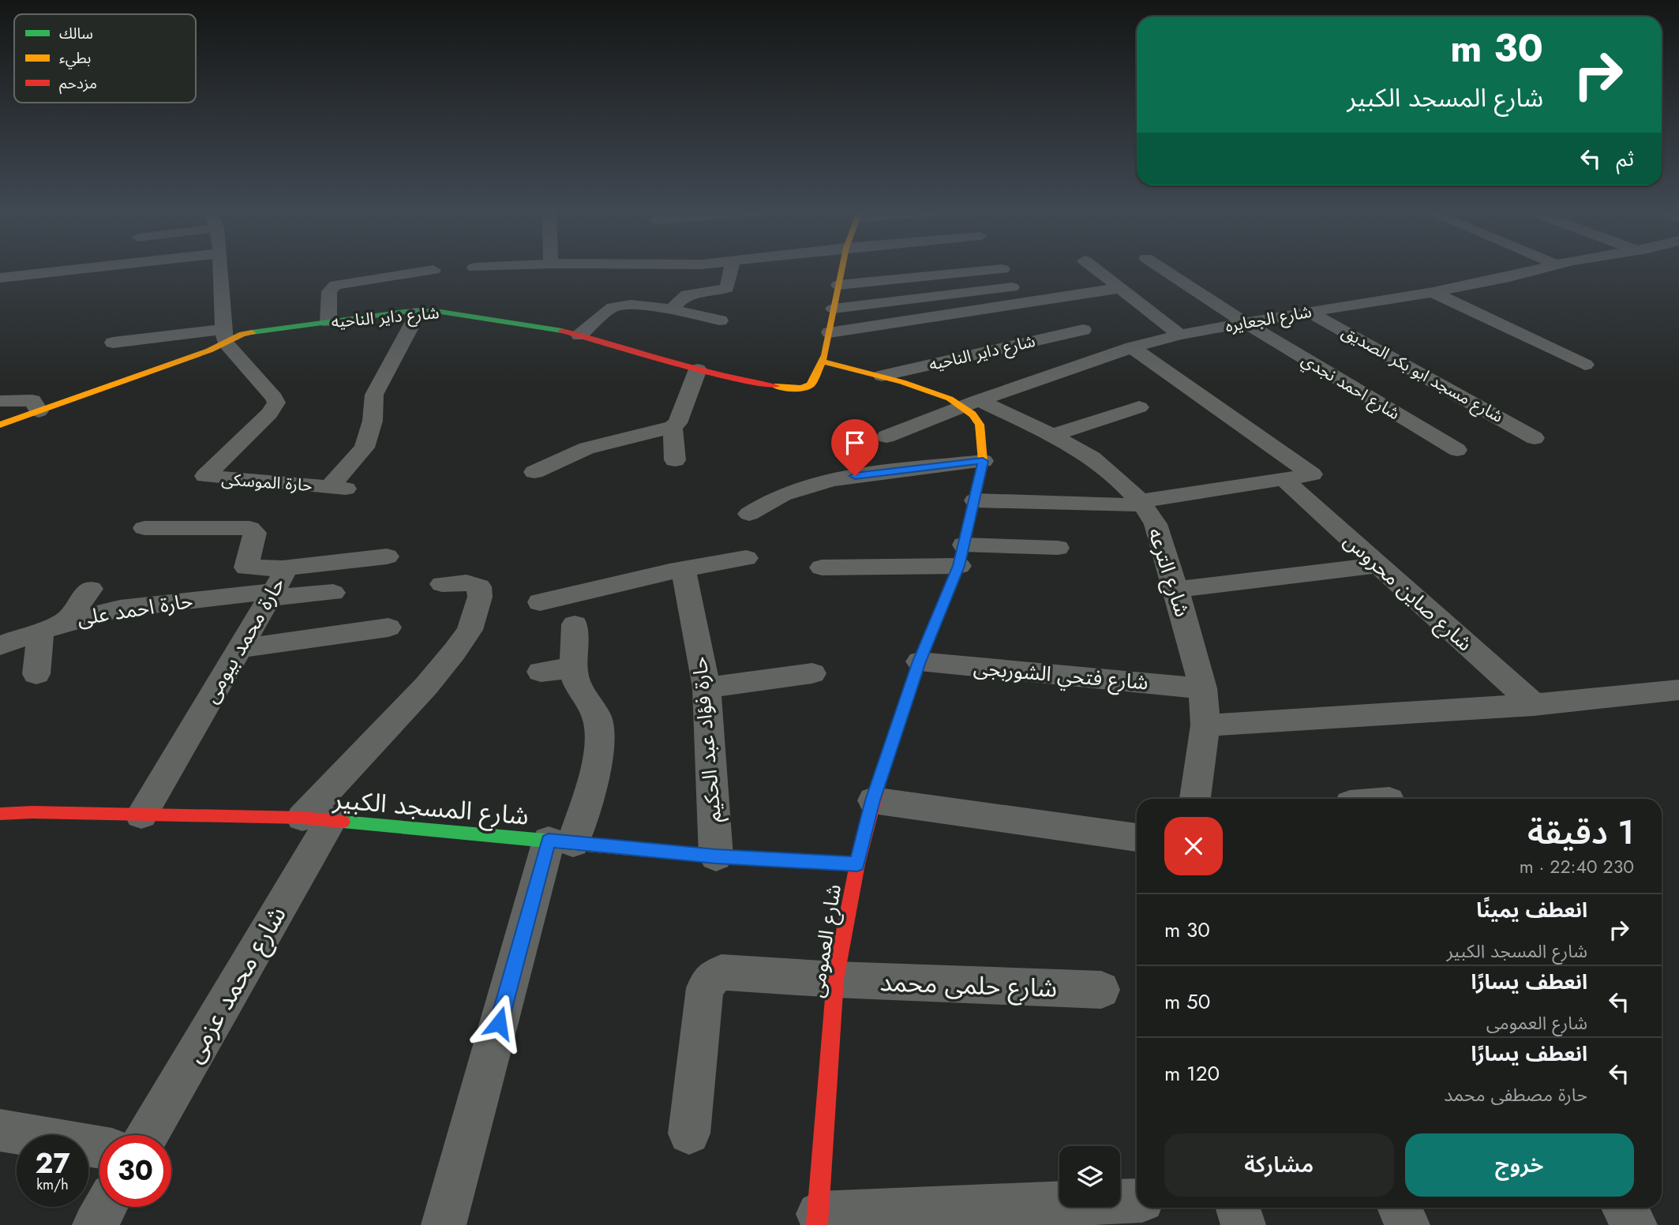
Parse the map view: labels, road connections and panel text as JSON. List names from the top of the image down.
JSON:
{
  "streets": {
    "street": [
      "شارع داير الناحيه",
      "شارع الجعايره",
      "شارع مسجد ابو بكر الصديق",
      "شارع احمد نجدي",
      "حارة الموسكى",
      "شارع الترعه",
      "شارع صاين محروس",
      "حارة احمد على",
      "حارة محمد بيومى",
      "شارع فتحي الشوربجى",
      "حارة فؤاد عبد الحكيم",
      "شارع المسجد الكبير",
      "شارع العمومى",
      "شارع محمد عزمى",
      "شارع حلمى محمد"
    ]
  },
  "crossings": [
    ["شارع داير الناحيه", "حارة الموسكى"],
    ["شارع داير الناحيه", "شارع العمومى"],
    ["شارع الجعايره", "شارع مسجد ابو بكر الصديق"],
    ["شارع الجعايره", "شارع احمد نجدي"],
    ["شارع الجعايره", "شارع الترعه"],
    ["شارع الجعايره", "شارع العمومى"],
    ["شارع الترعه", "شارع فتحي الشوربجى"],
    ["شارع الترعه", "شارع العمومى"],
    ["حارة احمد على", "حارة محمد بيومى"],
    ["حارة محمد بيومى", "شارع المسجد الكبير"],
    ["شارع فتحي الشوربجى", "شارع العمومى"],
    ["حارة فؤاد عبد الحكيم", "شارع المسجد الكبير"],
    ["شارع المسجد الكبير", "شارع العمومى"],
    ["شارع المسجد الكبير", "شارع محمد عزمى"],
    ["شارع العمومى", "شارع حلمى محمد"]
  ],
  "legend": ["سالك", "بطيء", "مزدحم"],
  "page": {
    "turn": ["30 m", "شارع المسجد الكبير"],
    "then": "ثم",
    "heading": ["1 دقيقة", "230 m · 22:40"],
    "list": [
      {
        "name": "انعطف يمينًا",
        "note": "شارع المسجد الكبير",
        "value": "30 m"
      },
      {
        "name": "انعطف يسارًا",
        "note": "شارع العمومى",
        "value": "50 m"
      },
      {
        "name": "انعطف يسارًا",
        "note": "حارة مصطفى محمد",
        "value": "120 m"
      }
    ],
    "buttons": ["خروج", "مشاركة"],
    "speed": "27 km/h",
    "limit": "30"
  }
}
